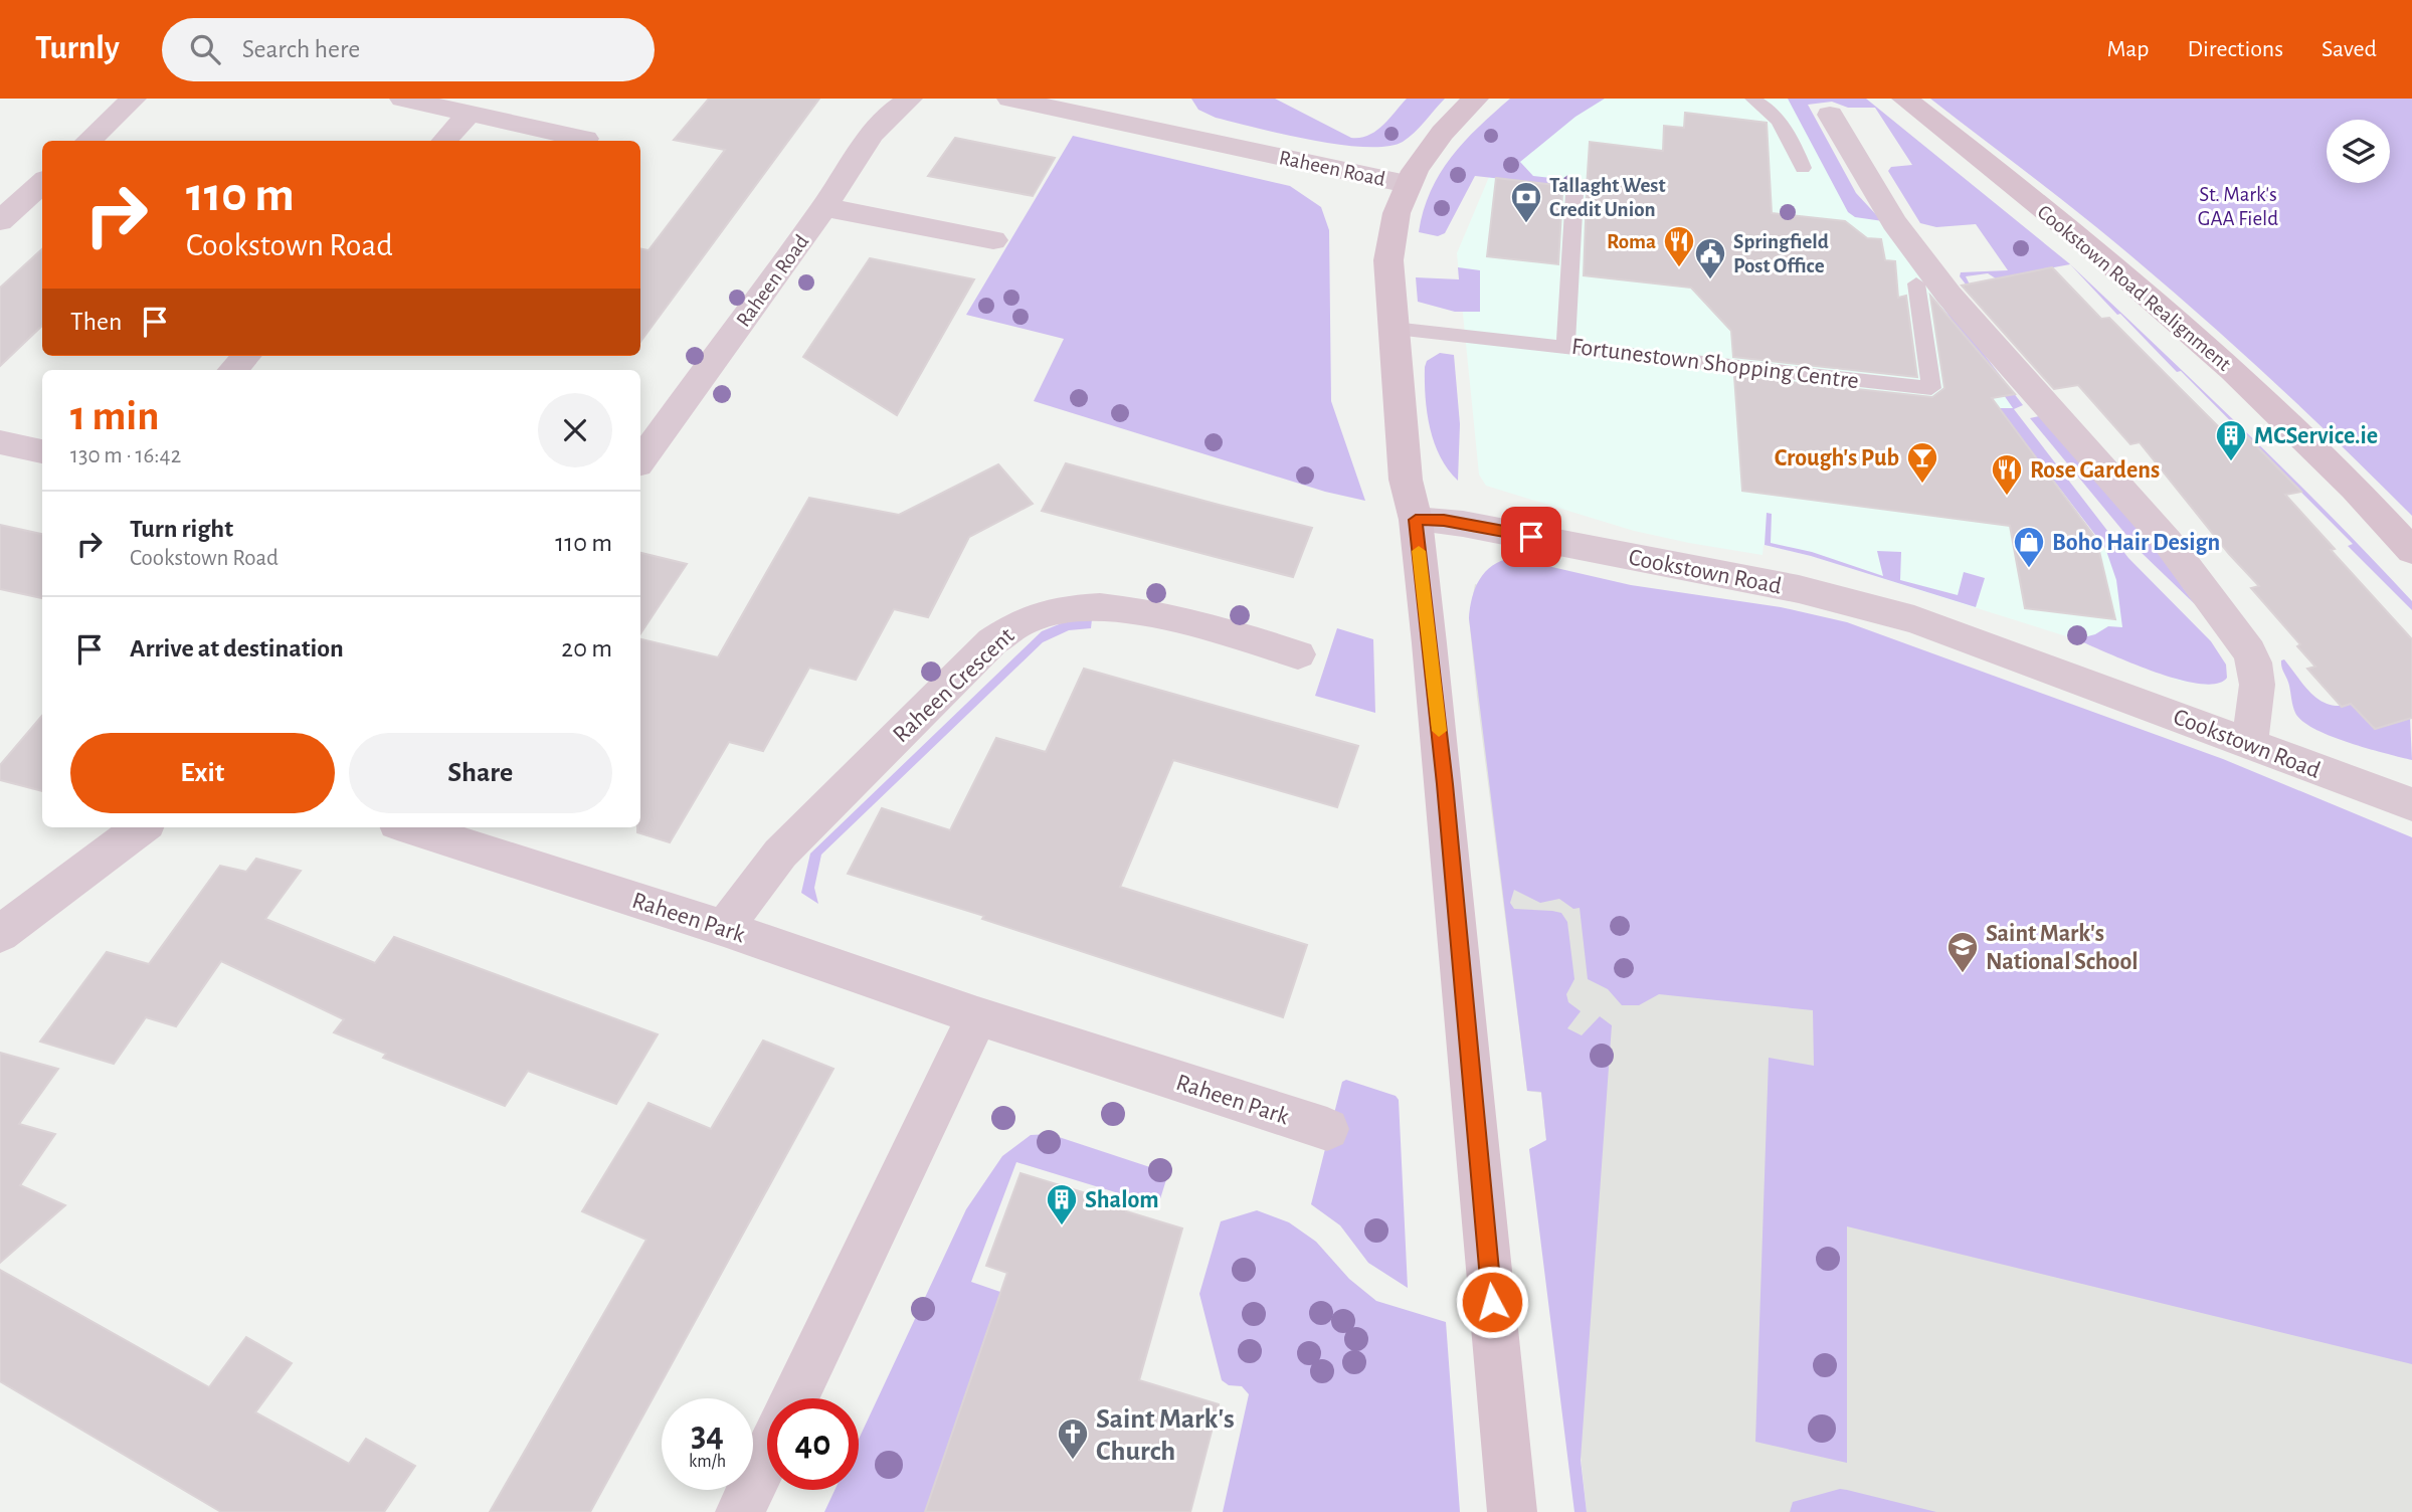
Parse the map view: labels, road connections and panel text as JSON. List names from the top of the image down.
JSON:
{
  "streets": {
    "street": [
      "Raheen Road",
      "Cookstown Road Realignment",
      "Cookstown Road",
      "Raheen Crescent",
      "Raheen Park"
    ],
    "lane": ["Fortunestown Shopping Centre"]
  },
  "crossings": [
    ["Raheen Crescent", "Raheen Park"]
  ],
  "parks": ["St. Mark's GAA Field"],
  "places": {
    "bank": ["Tallaght West Credit Union"],
    "restaurant": ["Roma", "Rose Gardens"],
    "public building": ["Springfield Post Office"],
    "building": ["MCService.ie", "Shalom"],
    "bar": ["Crough's Pub"],
    "shop": ["Boho Hair Design"],
    "school or university": ["Saint Mark's National School"],
    "church": ["Saint Mark's Church"]
  },
  "page": {
    "header": "Turnly",
    "search": "Search here",
    "nav": ["Map", "Directions", "Saved"],
    "turn": ["110 m", "Cookstown Road"],
    "then": "Then",
    "heading": ["1 min", "130 m · 16:42"],
    "list": [
      {
        "name": "Turn right",
        "note": "Cookstown Road",
        "value": "110 m"
      },
      {
        "name": "Arrive at destination",
        "value": "20 m"
      }
    ],
    "buttons": ["Exit", "Share"],
    "speed": "34 km/h",
    "limit": "40"
  }
}
